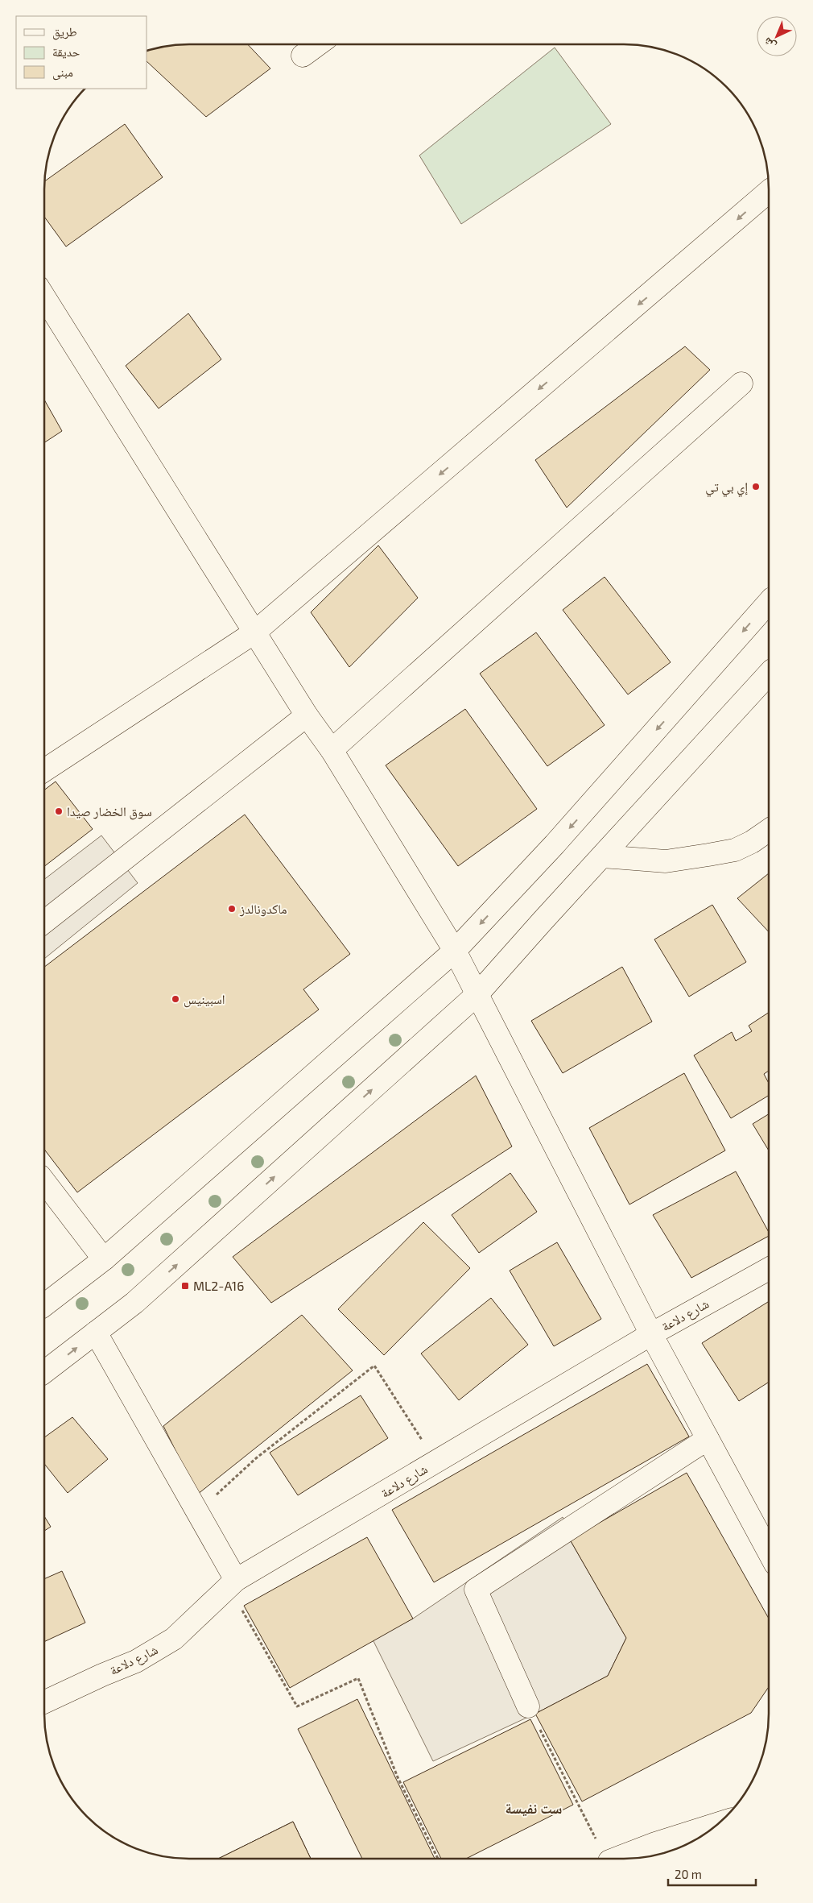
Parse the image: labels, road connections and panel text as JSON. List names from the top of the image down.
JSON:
{
  "streets": {
    "main road": ["شارع دلاعة"]
  },
  "districts": ["ست نفيسة"],
  "places": {
    "other": [
      "إي بي تي",
      "سوق الخضار صيدا",
      "ماكدونالدز",
      "اسبينيس"
    ],
    "transit": ["ML2-A16"]
  },
  "legend": ["طريق", "حديقة", "مبنى"],
  "scale_bar": "20 m",
  "north": "bottom left"
}
